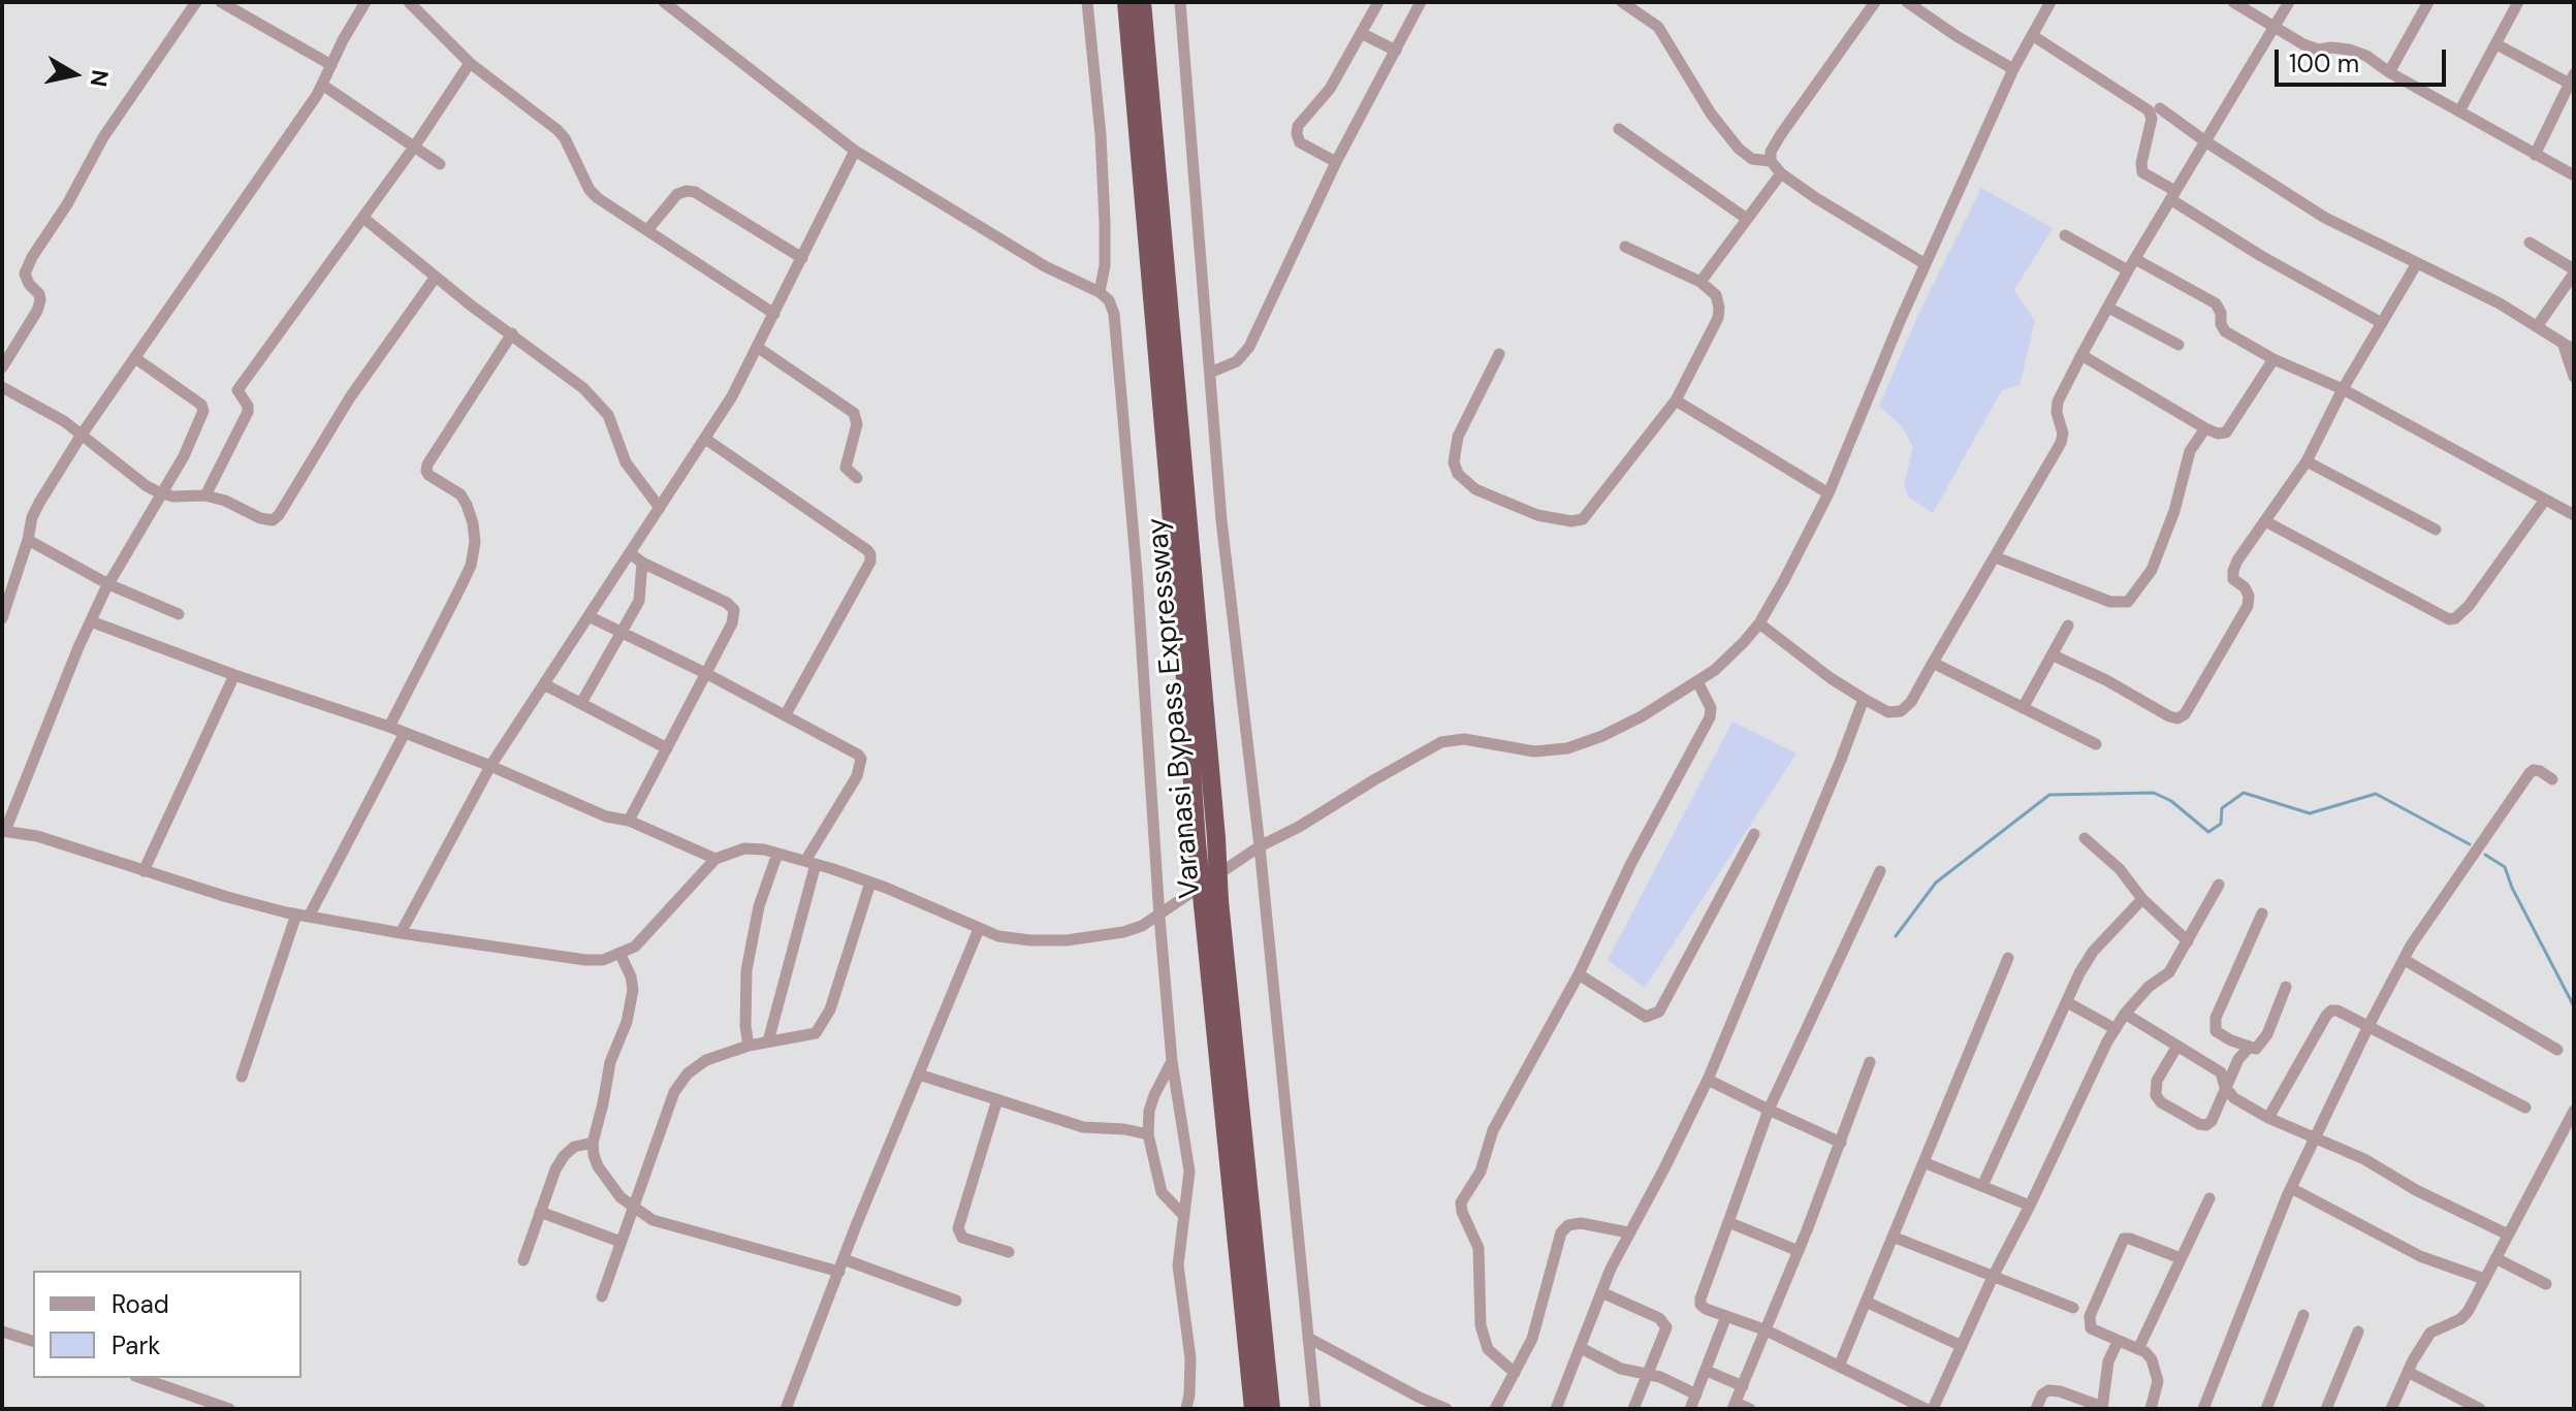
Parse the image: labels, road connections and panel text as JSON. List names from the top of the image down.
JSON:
{
  "streets": {
    "highway": ["Varanasi Bypass Expressway"]
  },
  "legend": ["Road", "Park"],
  "scale_bar": "100 m",
  "north": "right"
}
